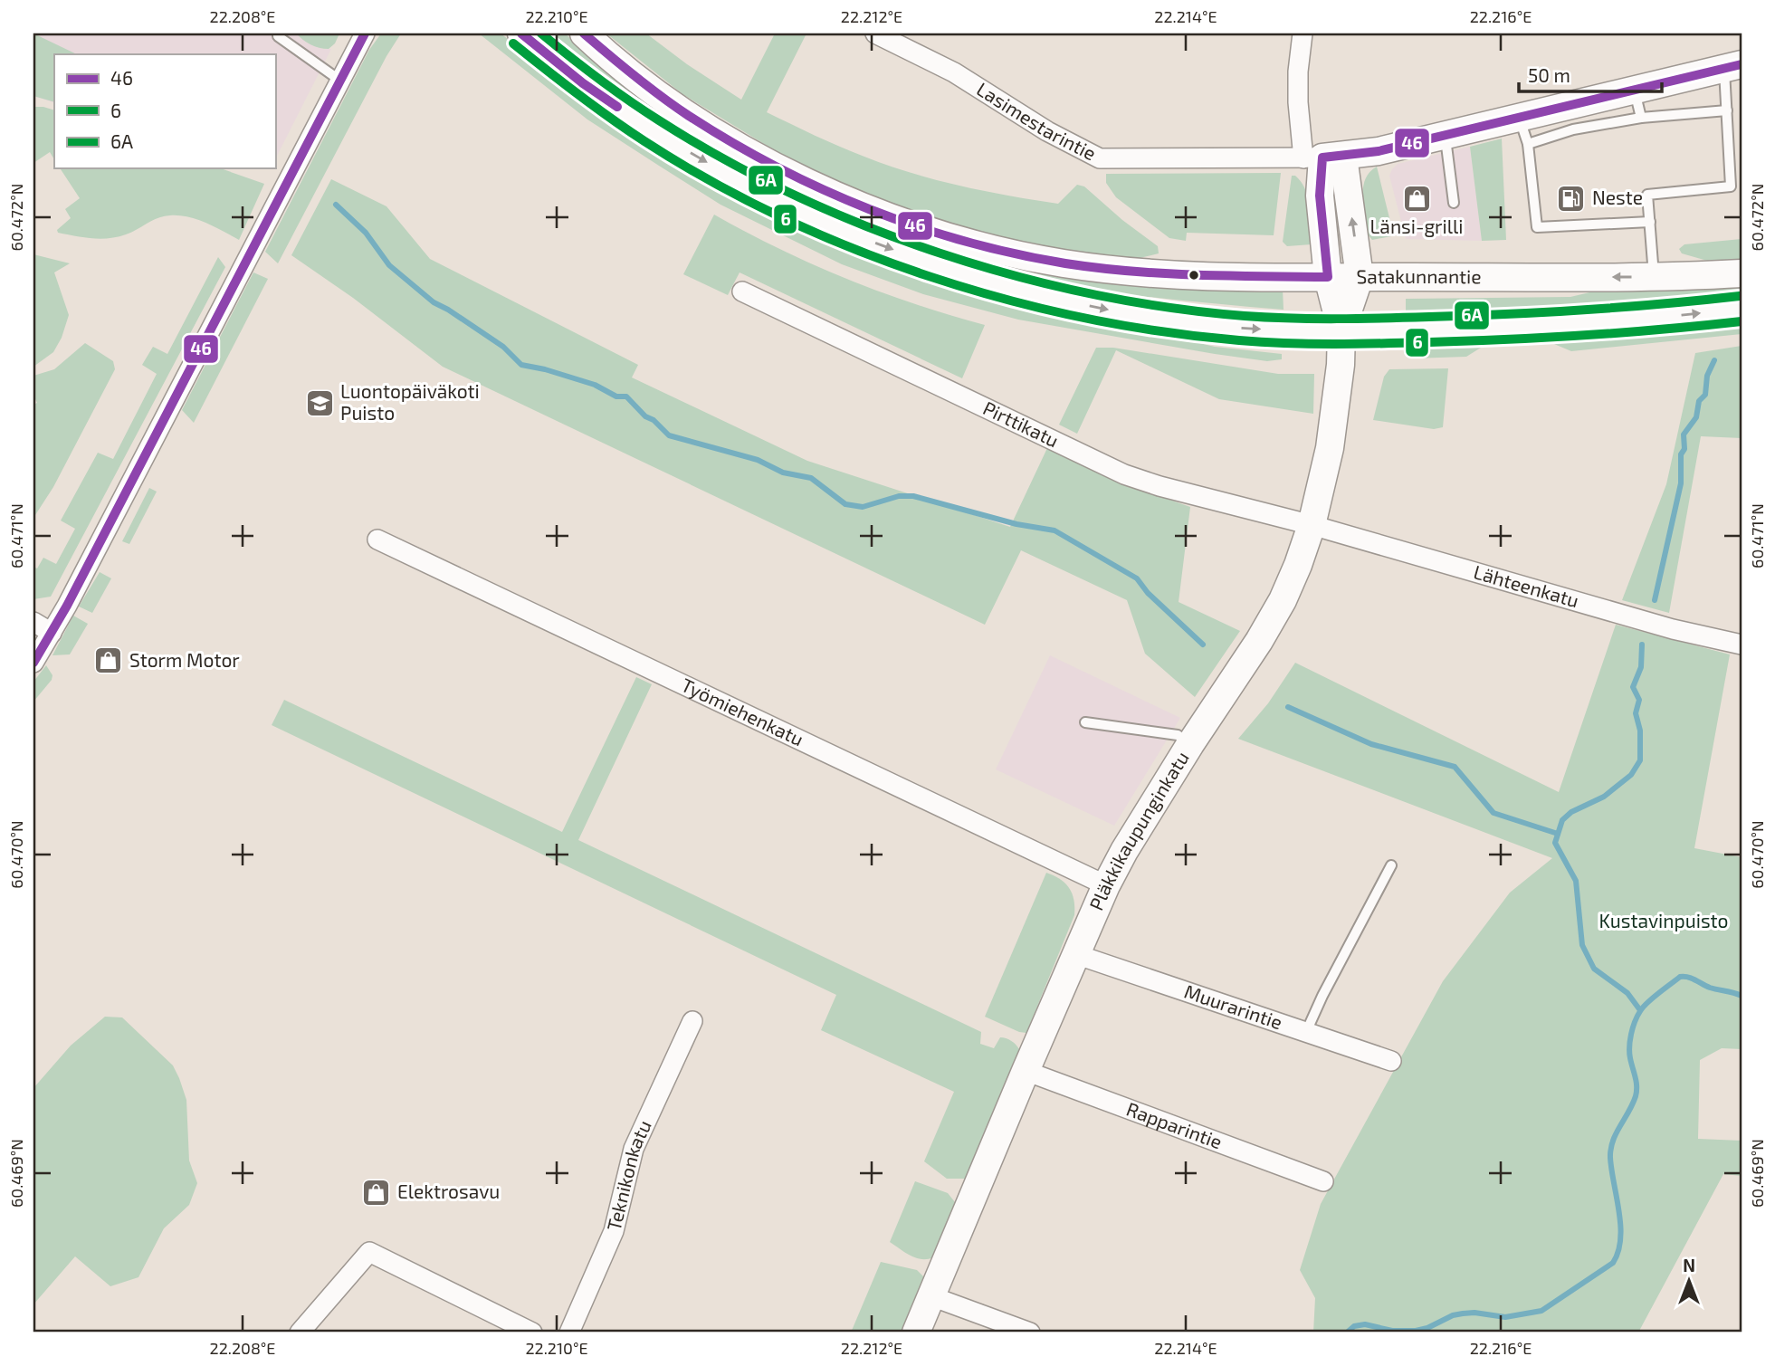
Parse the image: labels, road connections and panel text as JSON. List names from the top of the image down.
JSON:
{
  "streets": {
    "main road": ["Satakunnantie", "Pläkkikaupunginkatu"],
    "street": [
      "Lasimestarintie",
      "Pirttikatu",
      "Lähteenkatu",
      "Työmiehenkatu",
      "Muurarintie",
      "Rapparintie",
      "Teknikonkatu"
    ]
  },
  "crossings": [
    ["Pirttikatu", "Lähteenkatu"],
    ["Pirttikatu", "Pläkkikaupunginkatu"],
    ["Lähteenkatu", "Pläkkikaupunginkatu"],
    ["Työmiehenkatu", "Pläkkikaupunginkatu"],
    ["Pläkkikaupunginkatu", "Muurarintie"],
    ["Pläkkikaupunginkatu", "Rapparintie"]
  ],
  "parks": ["Kustavinpuisto"],
  "places": {
    "shop": ["Länsi-grilli", "Storm Motor", "Elektrosavu"],
    "fuel station": ["Neste"],
    "school or university": ["Luontopäiväkoti Puisto"]
  },
  "lines": ["transit line 46", "transit line 6A", "transit line 6"],
  "legend": ["46", "6", "6A"],
  "scale_bar": "50 m",
  "north": "top",
  "coordinates": [
    "22.208°E",
    "22.210°E",
    "22.212°E",
    "22.214°E",
    "22.216°E",
    "60.472°N",
    "60.471°N",
    "60.470°N",
    "60.469°N"
  ]
}
